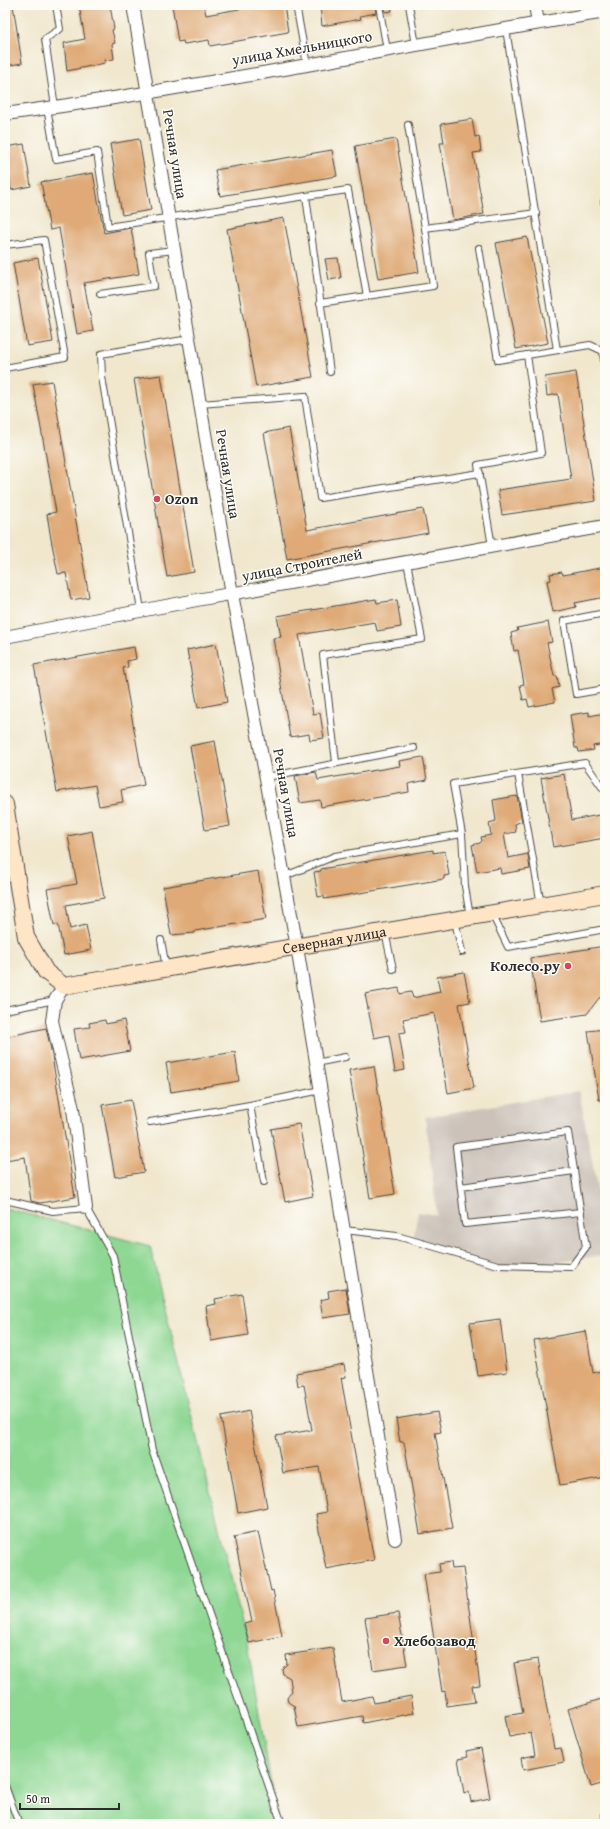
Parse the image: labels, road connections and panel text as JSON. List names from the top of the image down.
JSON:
{
  "streets": {
    "street": [
      "улица Хмельницкого",
      "Речная улица",
      "улица Строителей",
      "Северная улица"
    ]
  },
  "crossings": [
    ["улица Хмельницкого", "Речная улица"],
    ["Речная улица", "улица Строителей"],
    ["Речная улица", "Северная улица"]
  ],
  "places": ["Ozon", "Колесо.ру", "Хлебозавод"],
  "scale_bar": "50 m"
}
